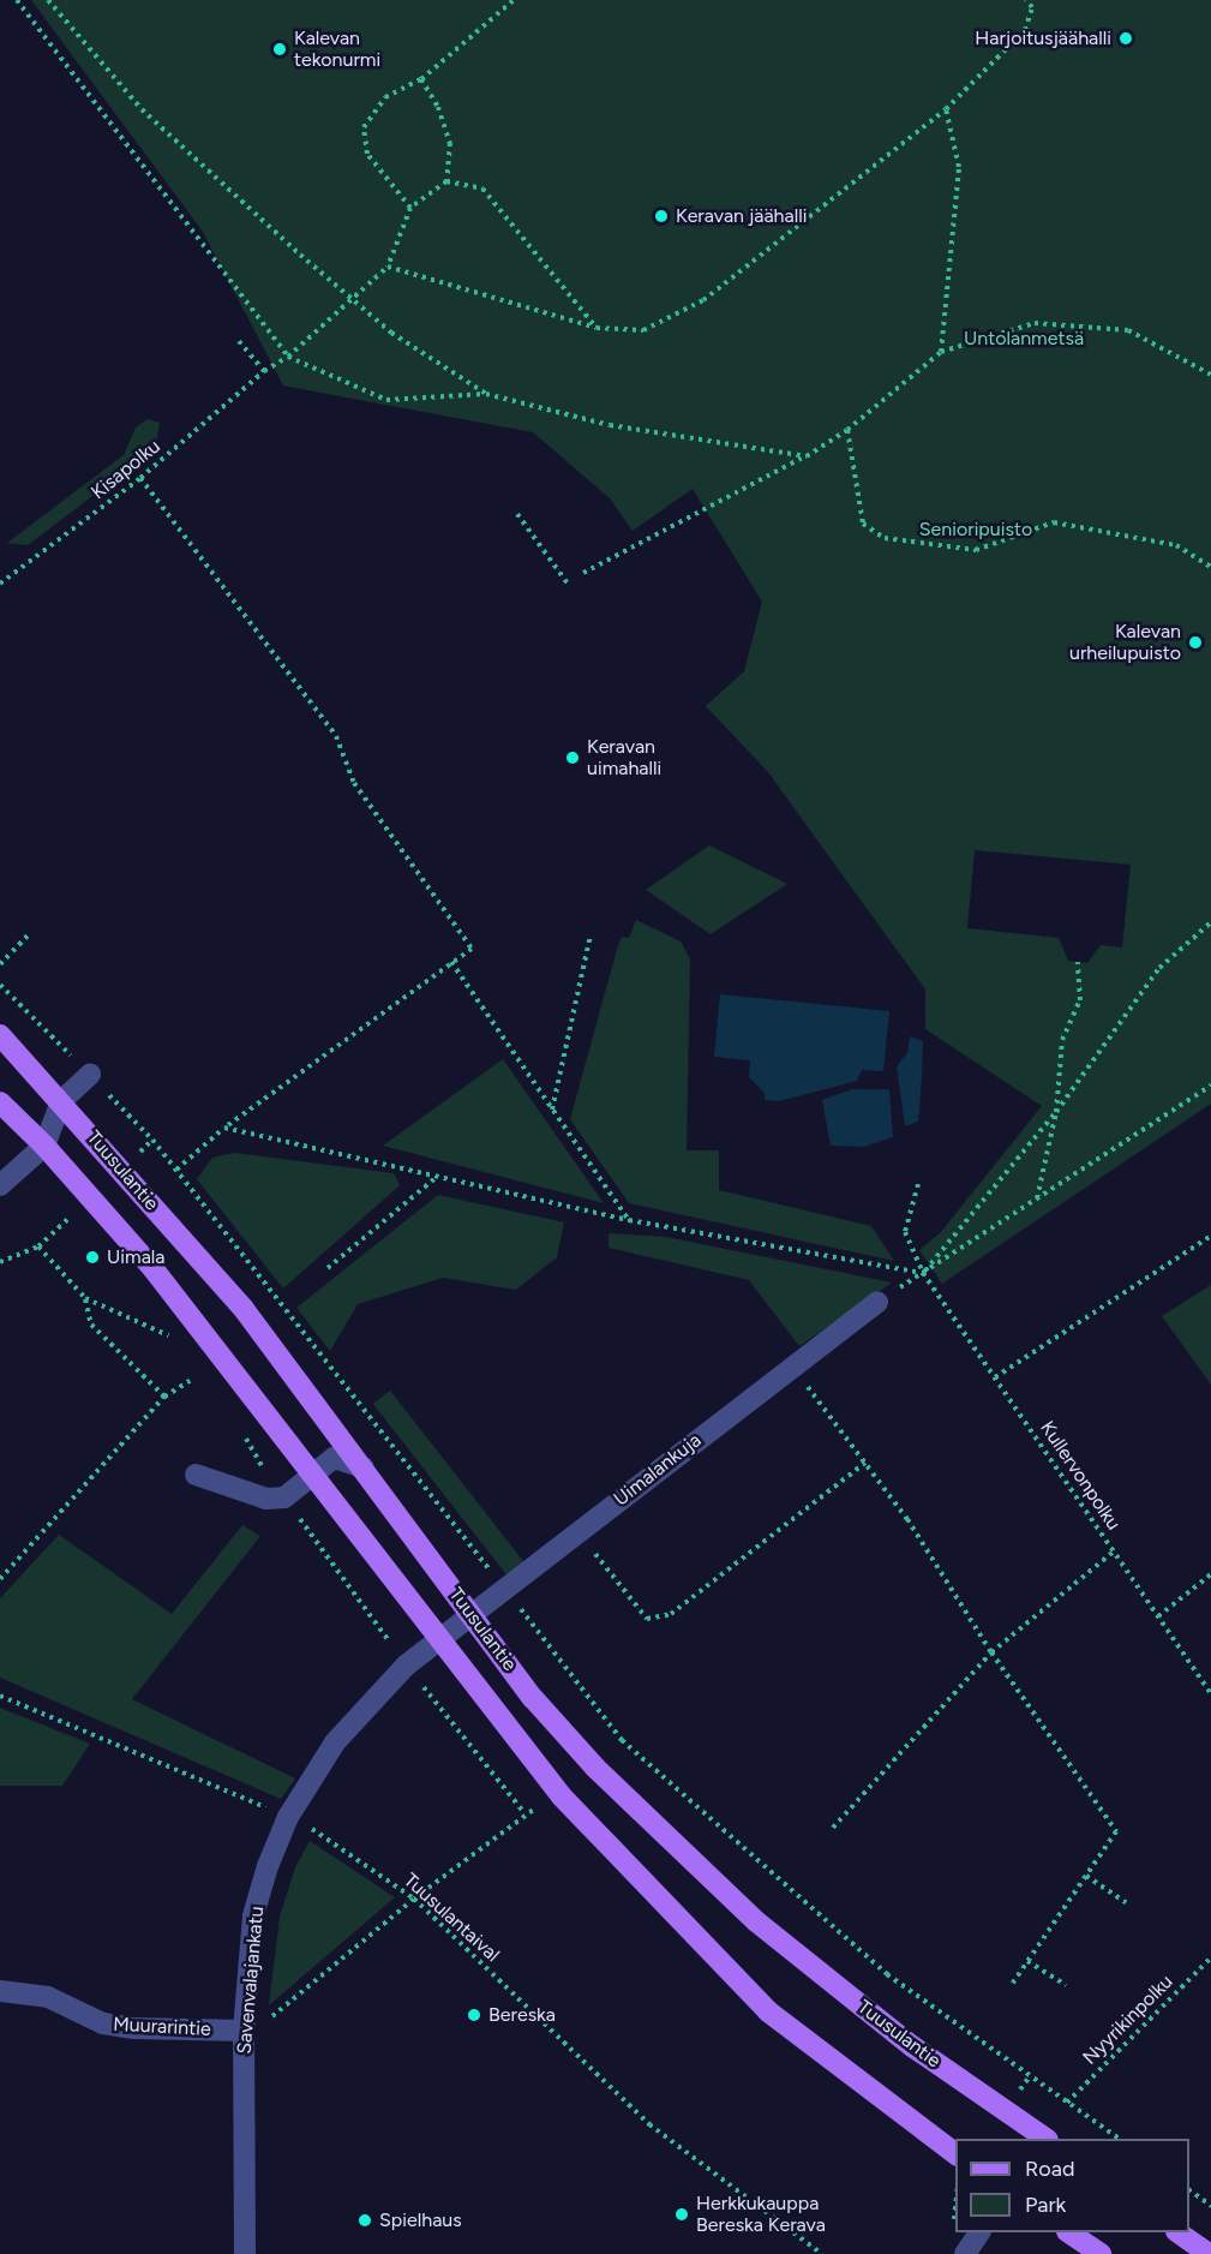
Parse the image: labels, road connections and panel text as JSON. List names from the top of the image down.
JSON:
{
  "streets": {
    "main road": ["Tuusulantie"],
    "street": ["Uimalankuja", "Savenvalajankatu", "Muurarintie"],
    "path": [
      "Kisapolku",
      "Kullervonpolku",
      "Tuusulantaival",
      "Nyyrikinpolku"
    ]
  },
  "crossings": [
    ["Tuusulantie", "Uimalankuja"],
    ["Tuusulantie", "Savenvalajankatu"],
    ["Uimalankuja", "Savenvalajankatu"],
    ["Tuusulantaival", "Savenvalajankatu"],
    ["Savenvalajankatu", "Muurarintie"]
  ],
  "parks": ["Untolanmetsä", "Senioripuisto"],
  "places": [
    "Harjoitusjäähalli",
    "Kalevan tekonurmi",
    "Keravan jäähalli",
    "Kalevan urheilupuisto",
    "Keravan uimahalli",
    "Uimala",
    "Bereska",
    "Herkkukauppa Bereska Kerava",
    "Spielhaus"
  ],
  "legend": ["Road", "Park"]
}
